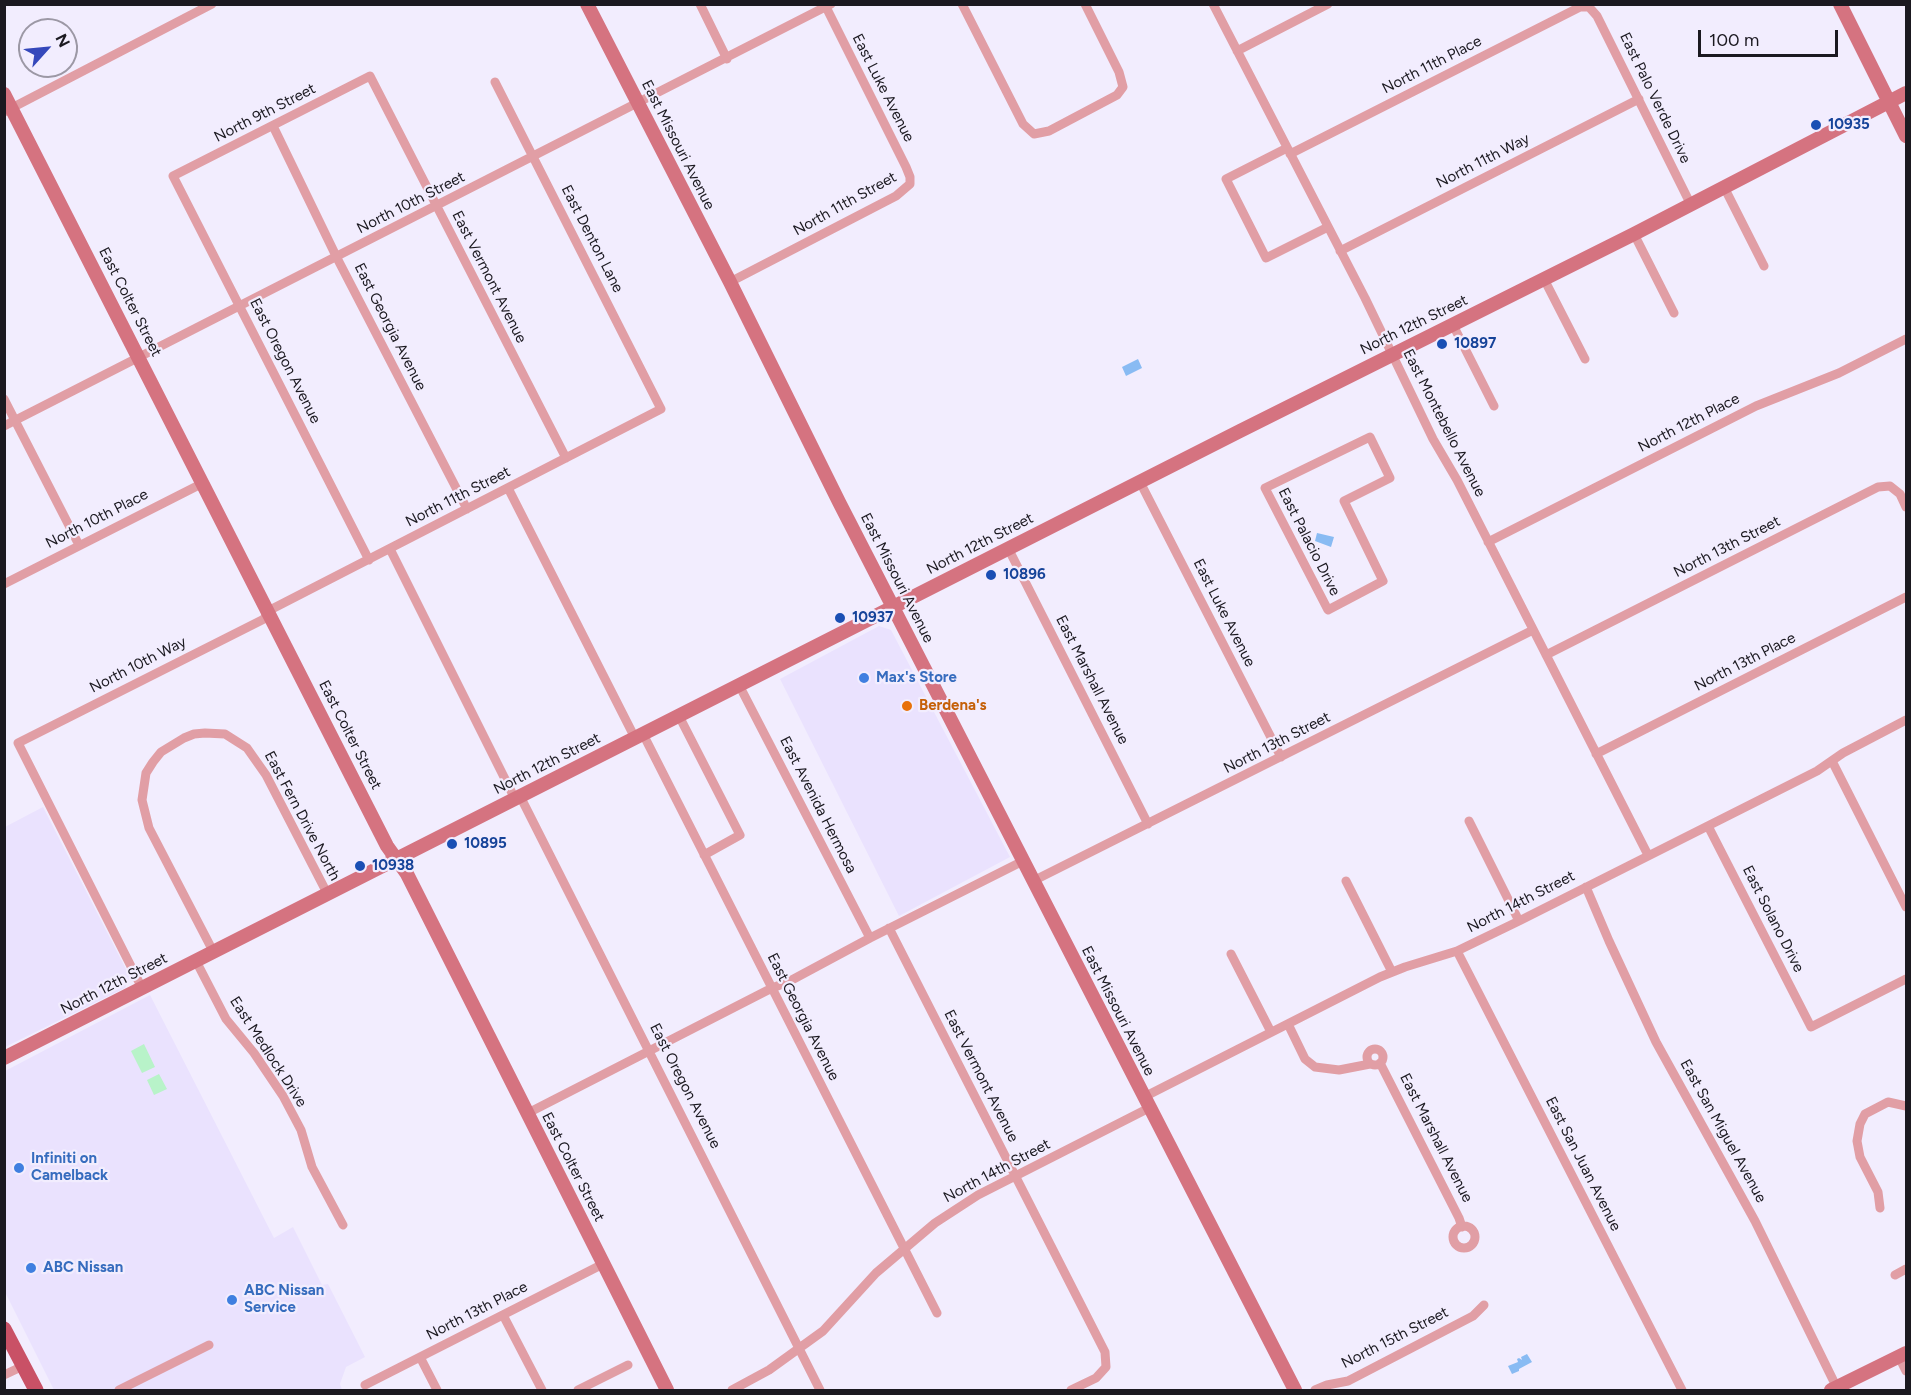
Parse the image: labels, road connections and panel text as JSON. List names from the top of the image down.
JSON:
{
  "streets": {
    "street": [
      "North 11th Place",
      "East Luke Avenue",
      "East Palo Verde Drive",
      "North 9th Street",
      "East Missouri Avenue",
      "North 11th Way",
      "North 10th Street",
      "North 11th Street",
      "East Denton Lane",
      "East Vermont Avenue",
      "East Colter Street",
      "North 12th Street",
      "East Georgia Avenue",
      "East Oregon Avenue",
      "East Montebello Avenue",
      "North 12th Place",
      "North 10th Place",
      "East Palacio Drive",
      "North 13th Street",
      "North 13th Place",
      "North 10th Way",
      "East Marshall Avenue",
      "East Avenida Hermosa",
      "East Fern Drive North",
      "North 14th Street",
      "East Solano Drive",
      "East Medlock Drive",
      "East San Miguel Avenue",
      "East San Juan Avenue",
      "North 15th Street"
    ]
  },
  "crossings": [
    ["North 11th Place", "East Palo Verde Drive"],
    ["North 11th Place", "East Montebello Avenue"],
    ["East Luke Avenue", "North 10th Street"],
    ["East Luke Avenue", "North 11th Street"],
    ["East Luke Avenue", "North 12th Street"],
    ["East Luke Avenue", "North 13th Street"],
    ["East Palo Verde Drive", "North 11th Way"],
    ["East Palo Verde Drive", "North 12th Street"],
    ["North 9th Street", "East Vermont Avenue"],
    ["North 9th Street", "East Georgia Avenue"],
    ["North 9th Street", "East Oregon Avenue"],
    ["East Missouri Avenue", "North 10th Street"],
    ["East Missouri Avenue", "North 11th Street"],
    ["East Missouri Avenue", "North 12th Street"],
    ["East Missouri Avenue", "North 13th Street"],
    ["East Missouri Avenue", "North 14th Street"],
    ["North 11th Way", "East Montebello Avenue"],
    ["North 10th Street", "East Denton Lane"],
    ["North 10th Street", "East Vermont Avenue"],
    ["North 10th Street", "East Colter Street"],
    ["North 10th Street", "East Georgia Avenue"],
    ["North 10th Street", "East Oregon Avenue"],
    ["North 11th Street", "East Denton Lane"],
    ["North 11th Street", "East Vermont Avenue"],
    ["North 11th Street", "East Colter Street"],
    ["North 11th Street", "East Georgia Avenue"],
    ["North 11th Street", "East Oregon Avenue"],
    ["North 11th Street", "North 10th Way"],
    ["East Vermont Avenue", "North 14th Street"],
    ["East Colter Street", "North 12th Street"],
    ["East Colter Street", "North 10th Place"],
    ["East Colter Street", "North 13th Place"],
    ["East Colter Street", "North 10th Way"],
    ["North 12th Street", "East Georgia Avenue"],
    ["North 12th Street", "East Oregon Avenue"],
    ["North 12th Street", "East Montebello Avenue"],
    ["North 12th Street", "North 10th Way"],
    ["North 12th Street", "East Marshall Avenue"],
    ["North 12th Street", "East Avenida Hermosa"],
    ["North 12th Street", "East Fern Drive North"],
    ["North 12th Street", "East Medlock Drive"],
    ["East Georgia Avenue", "North 14th Street"],
    ["East Oregon Avenue", "North 14th Street"],
    ["East Montebello Avenue", "North 12th Place"],
    ["East Montebello Avenue", "North 13th Street"],
    ["East Montebello Avenue", "North 13th Place"],
    ["East Montebello Avenue", "North 14th Street"],
    ["North 13th Street", "East Marshall Avenue"],
    ["East Marshall Avenue", "North 14th Street"],
    ["North 14th Street", "East Solano Drive"],
    ["North 14th Street", "East San Miguel Avenue"],
    ["North 14th Street", "East San Juan Avenue"]
  ],
  "places": [
    "10935",
    "10897",
    "10896",
    "10937",
    "Max's Store",
    "Berdena's",
    "10895",
    "10938",
    "Infiniti on Camelback",
    "ABC Nissan",
    "ABC Nissan Service"
  ],
  "scale_bar": "100 m",
  "north": "top right"
}
